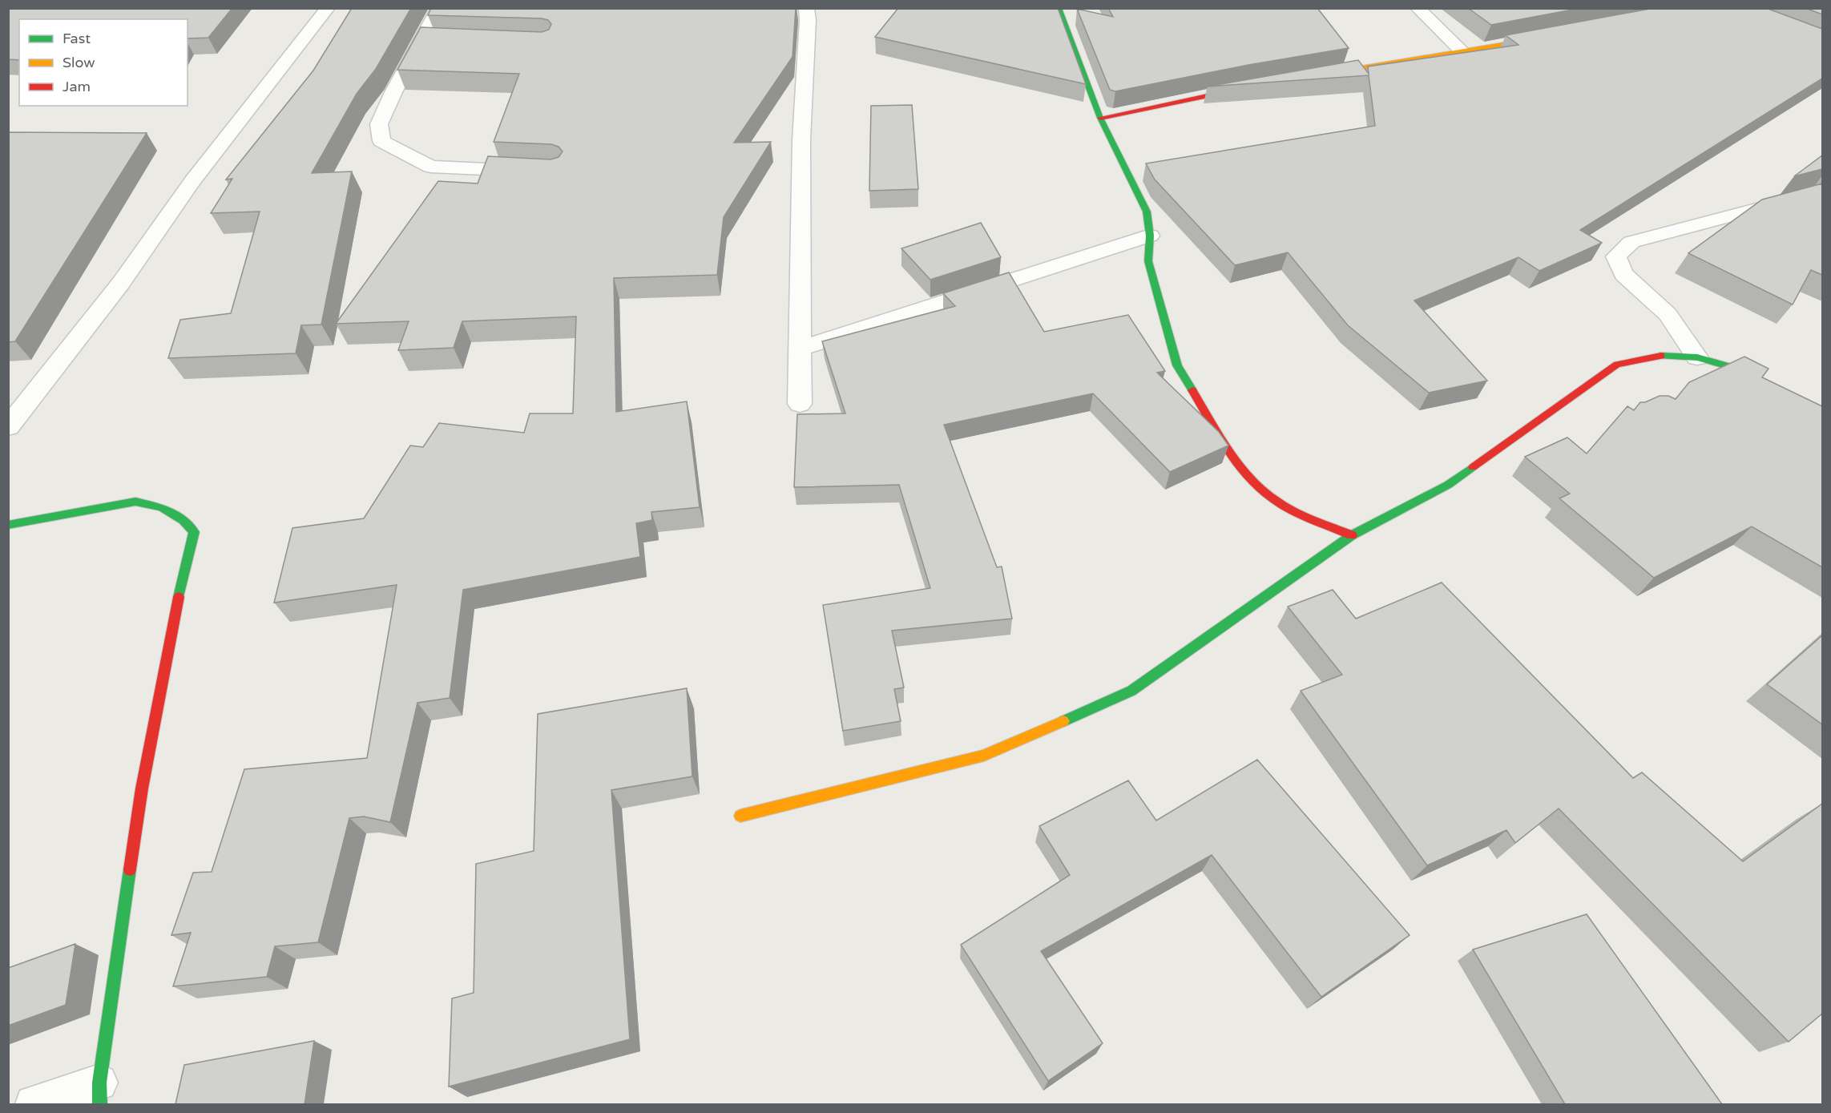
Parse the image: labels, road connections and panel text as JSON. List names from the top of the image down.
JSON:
{
  "legend": ["Fast", "Slow", "Jam"]
}
